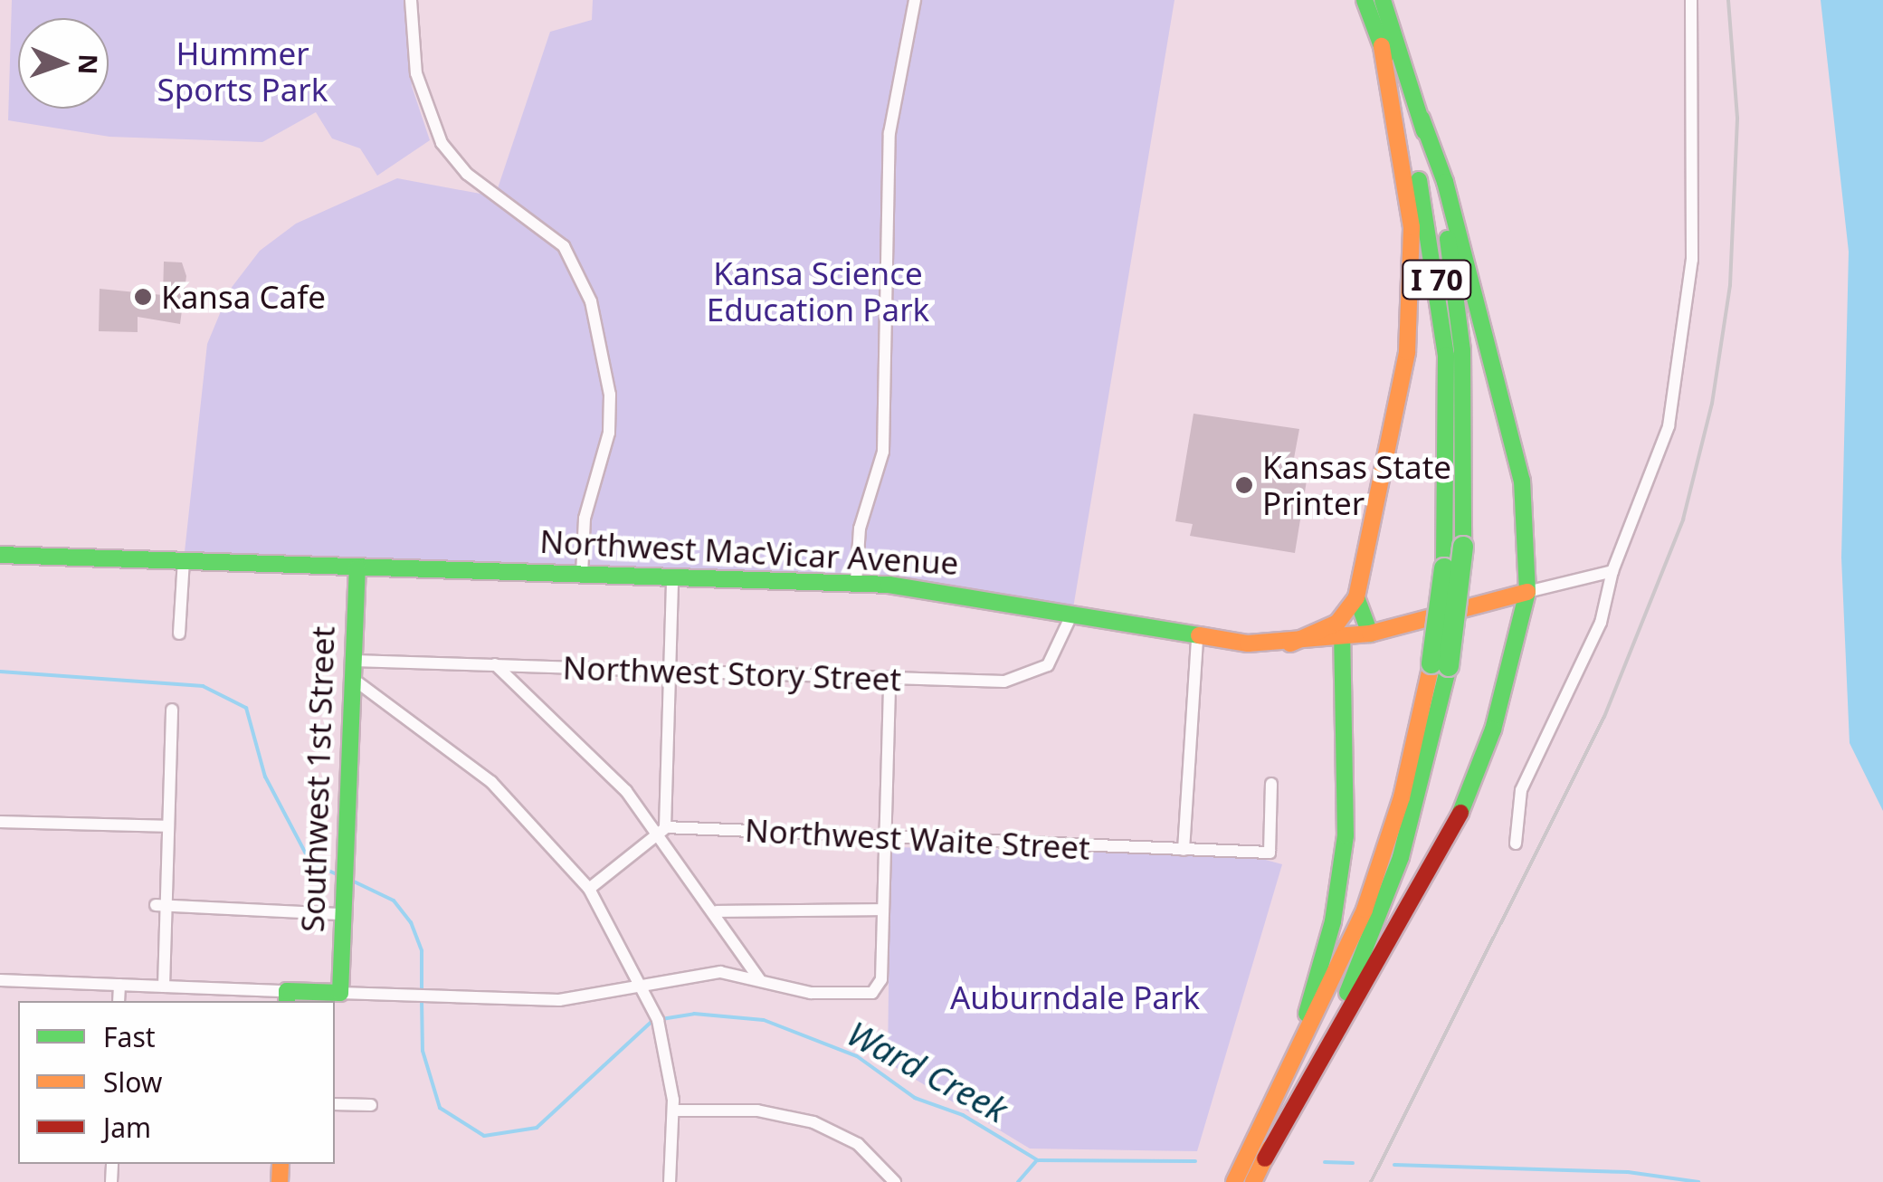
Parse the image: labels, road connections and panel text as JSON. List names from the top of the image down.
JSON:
{
  "streets": {
    "main road": ["I 70", "Northwest MacVicar Avenue", "Southwest 1st Street"],
    "street": ["Northwest Story Street", "Northwest Waite Street"]
  },
  "crossings": [
    ["Northwest MacVicar Avenue", "Northwest Story Street"],
    ["Northwest MacVicar Avenue", "Southwest 1st Street"],
    ["Northwest Story Street", "Southwest 1st Street"]
  ],
  "water": ["Ward Creek"],
  "parks": ["Hummer Sports Park", "Kansa Science Education Park", "Auburndale Park"],
  "places": ["Kansa Cafe", "Kansas State Printer"],
  "legend": ["Fast", "Slow", "Jam"],
  "north": "right"
}
